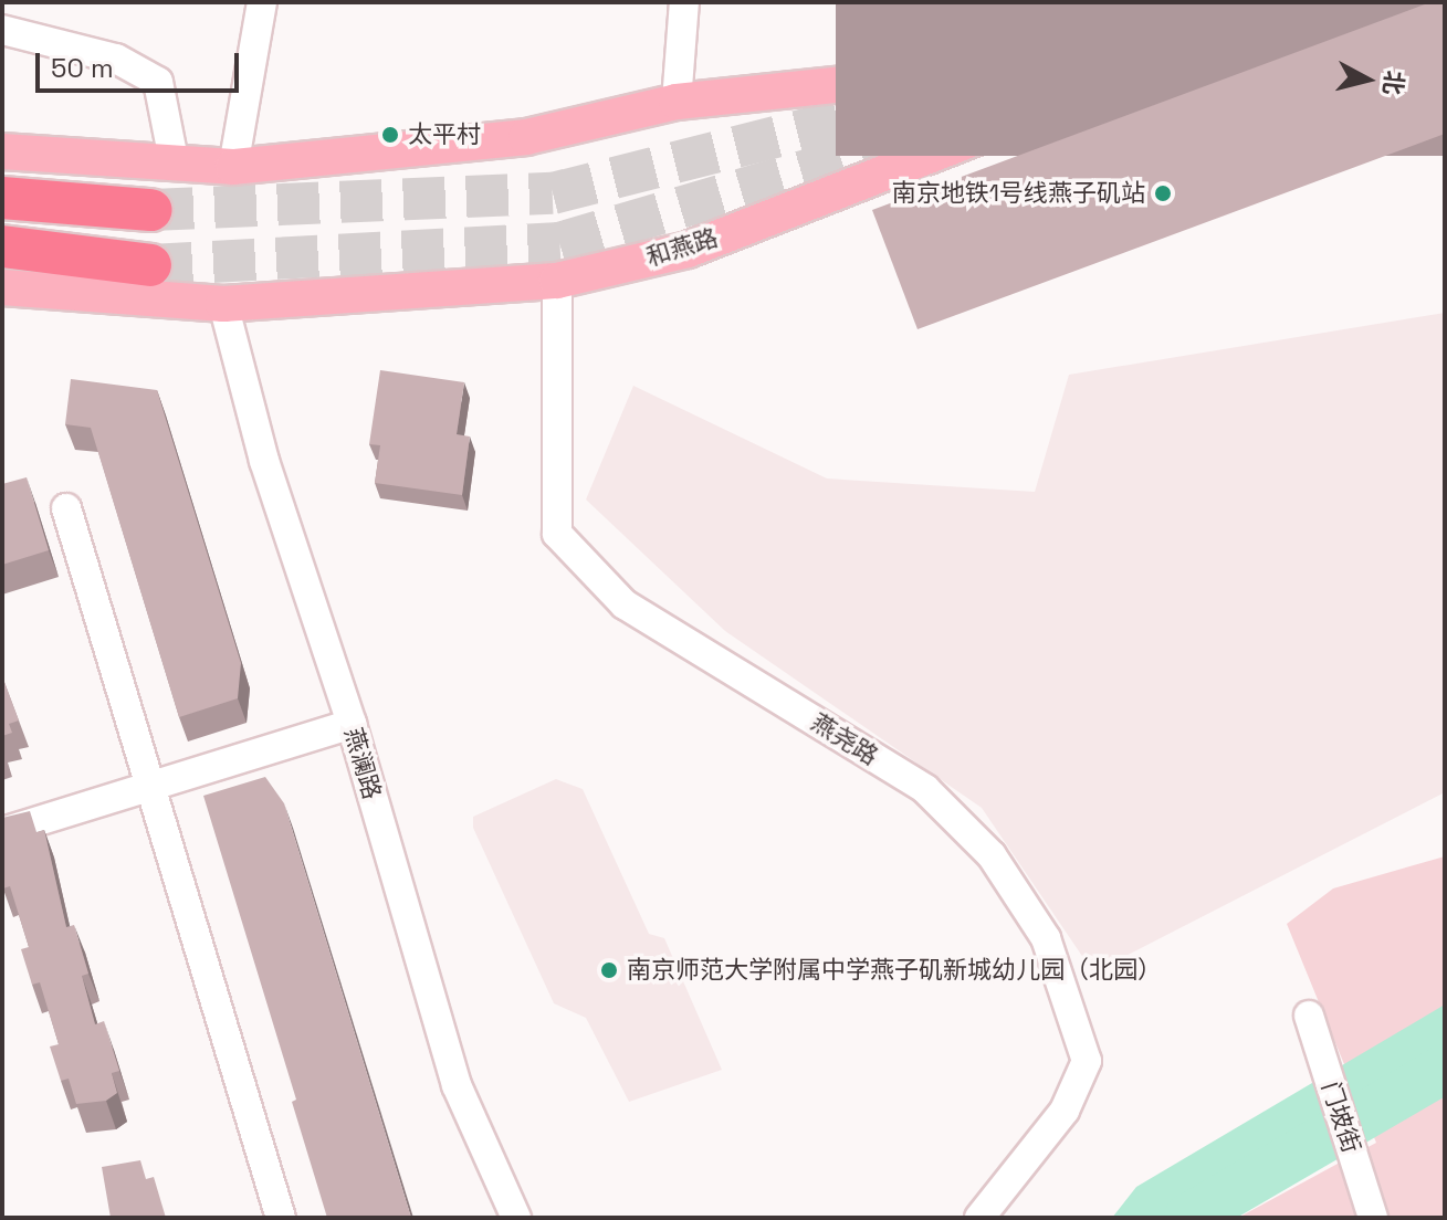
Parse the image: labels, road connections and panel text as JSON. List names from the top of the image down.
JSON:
{
  "streets": {
    "main road": ["和燕路"],
    "street": ["燕尧路", "燕澜路", "门坡街"]
  },
  "crossings": [
    ["和燕路", "燕尧路"],
    ["和燕路", "燕澜路"]
  ],
  "places": ["太平村", "南京地铁1号线燕子矶站", "南京师范大学附属中学燕子矶新城幼儿园（北园）"],
  "scale_bar": "50 m",
  "north": "right"
}
